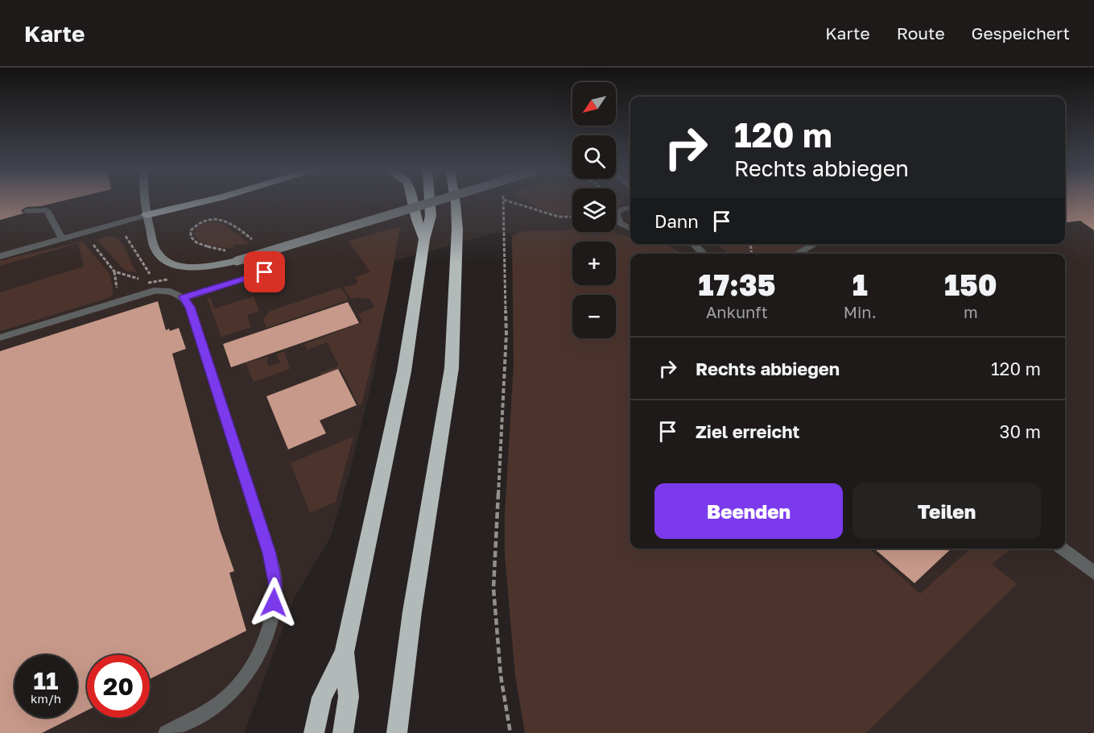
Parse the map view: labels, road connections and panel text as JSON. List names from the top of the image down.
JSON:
{
  "north": "bottom left",
  "page": {
    "header": "Karte",
    "nav": ["Karte", "Route", "Gespeichert"],
    "map_buttons": ["+", "−"],
    "turn": ["120 m", "Rechts abbiegen"],
    "then": "Dann",
    "eta": [
      "17:35",
      "Ankunft",
      "1",
      "Min.",
      "150",
      "m"
    ],
    "list": [
      {
        "name": "Rechts abbiegen",
        "value": "120 m"
      },
      {
        "name": "Ziel erreicht",
        "value": "30 m"
      }
    ],
    "buttons": ["Beenden", "Teilen"],
    "speed": "11 km/h",
    "limit": "20"
  }
}
